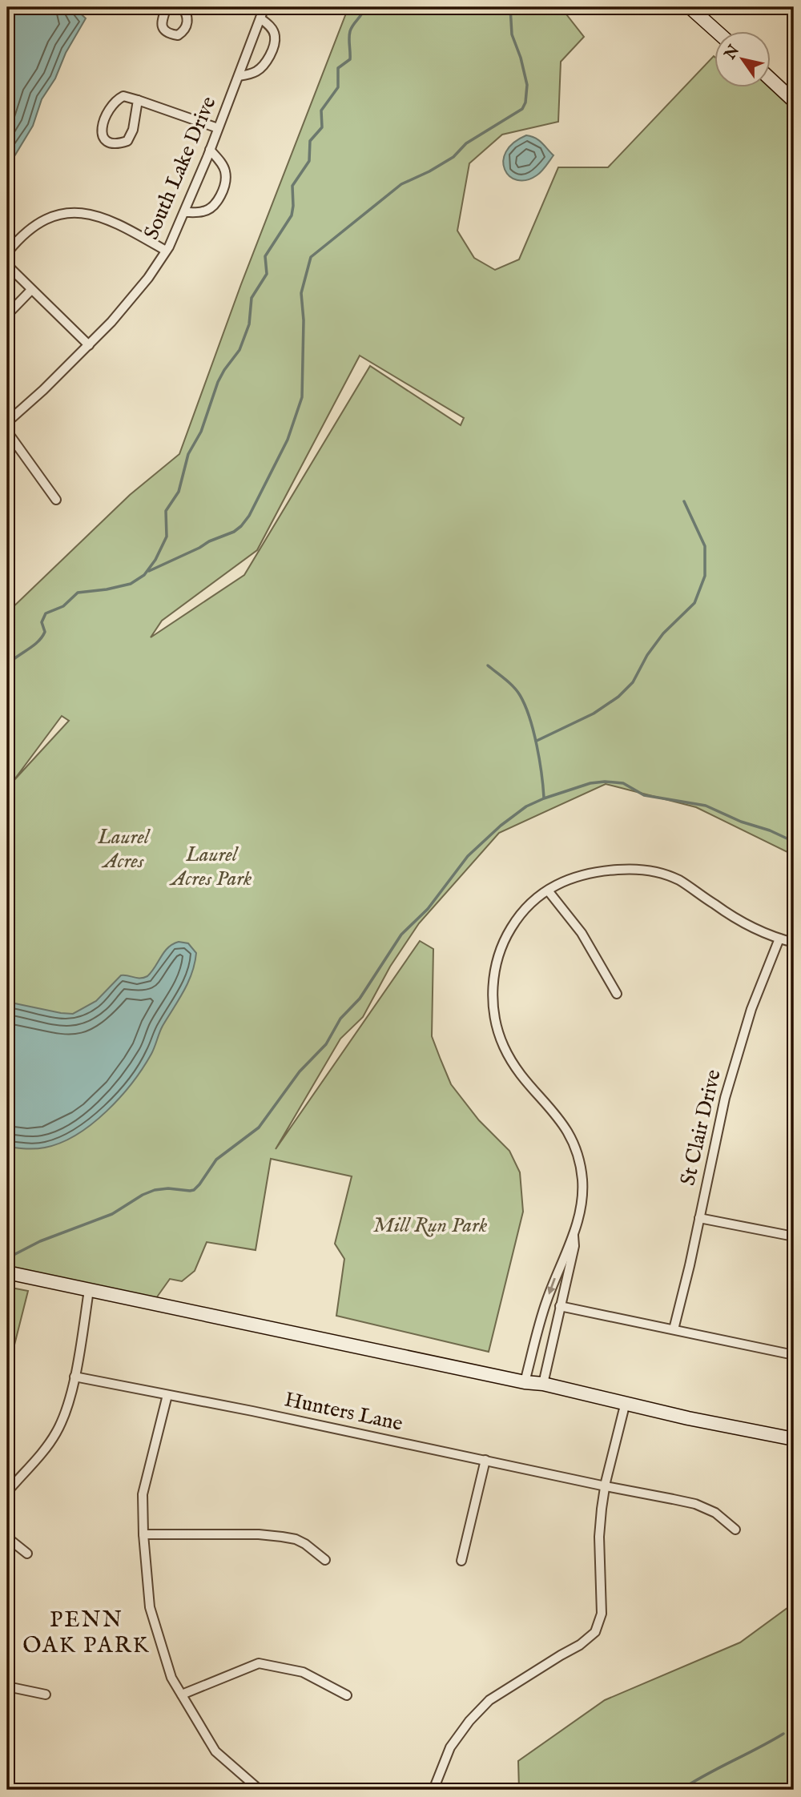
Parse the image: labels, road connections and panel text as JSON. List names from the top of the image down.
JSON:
{
  "streets": {
    "street": ["South Lake Drive", "St Clair Drive", "Hunters Lane"]
  },
  "districts": ["PENN OAK PARK"],
  "parks": ["Laurel Acres", "Laurel Acres Park", "Mill Run Park"],
  "north": "top left"
}
